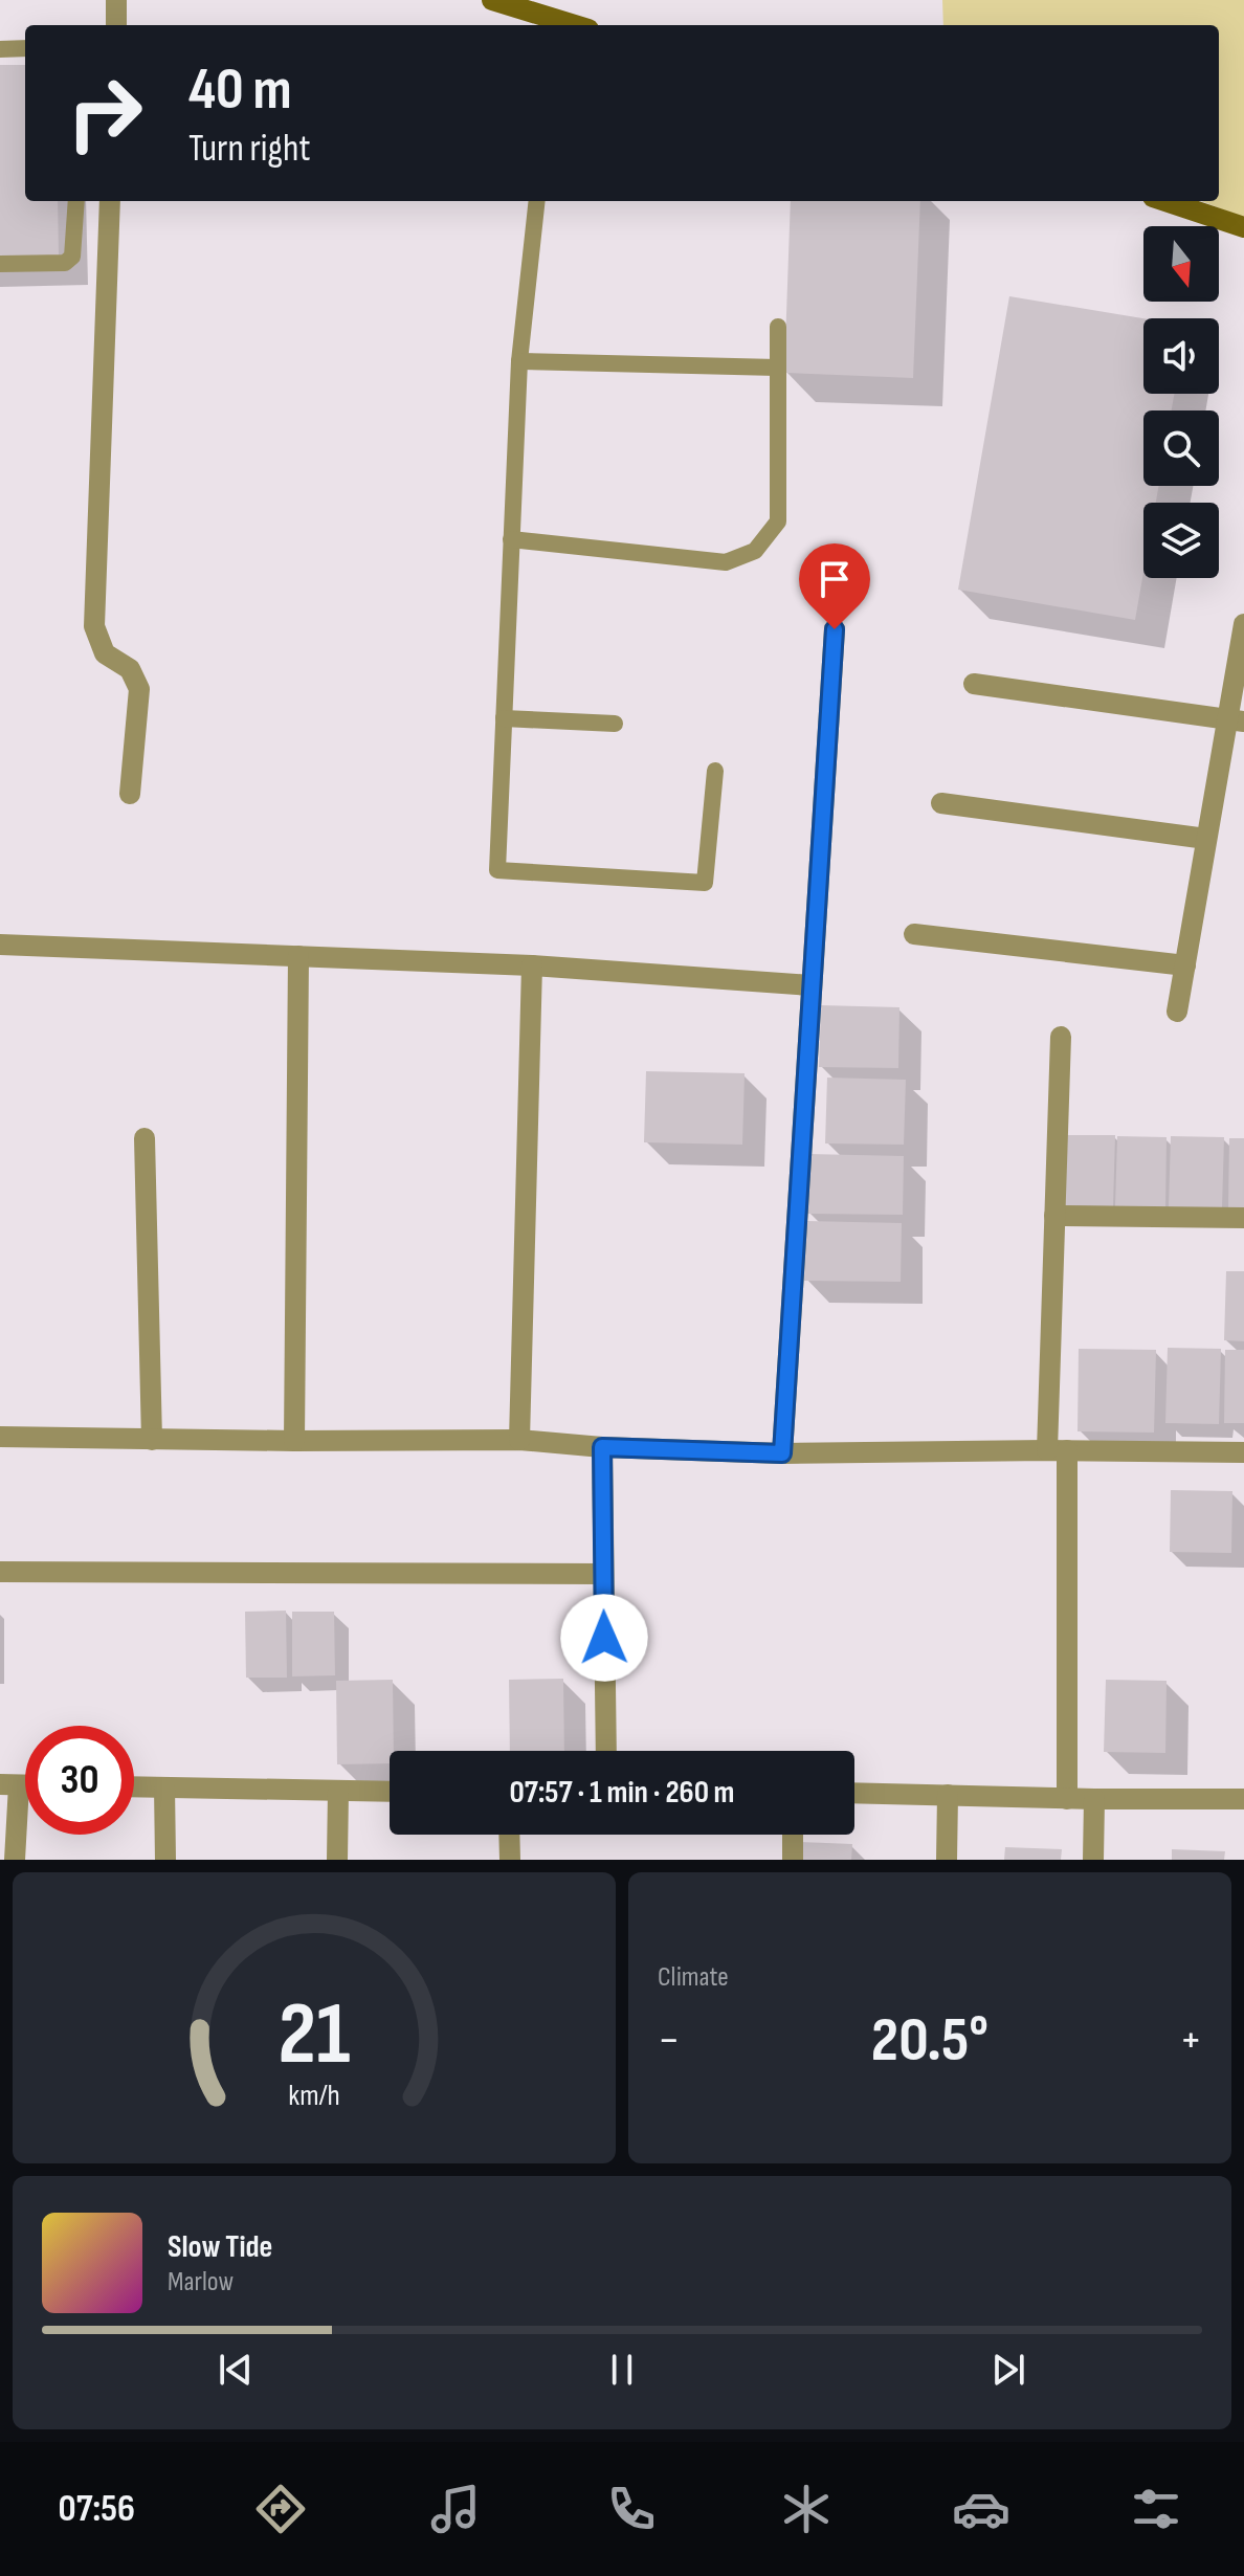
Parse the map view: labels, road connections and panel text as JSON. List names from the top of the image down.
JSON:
{
  "north": "bottom",
  "page": {
    "turn": ["40 m", "Turn right"],
    "limit": "30",
    "trip": "07:57 · 1 min · 260 m",
    "tile": "Climate",
    "heat": ["−", "20.5°", "+"],
    "song": ["Slow Tide", "Marlow"],
    "tabs": "07:56",
    "gauge": ["21", "km/h"]
  }
}
